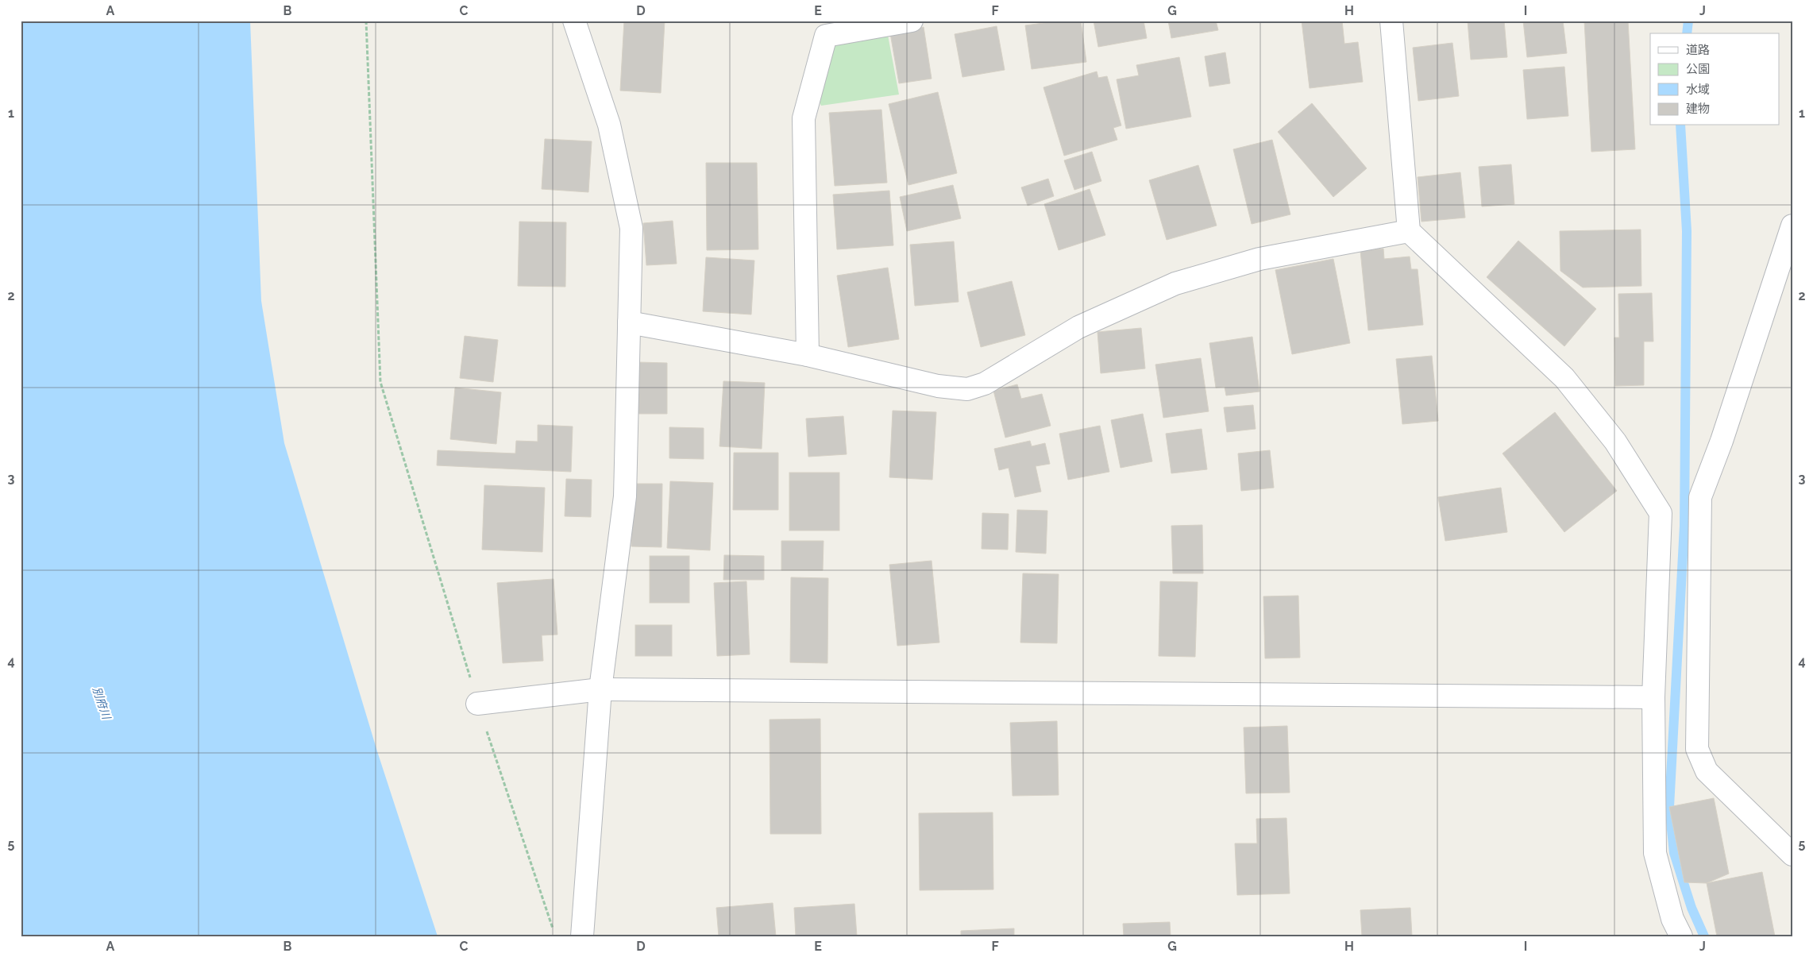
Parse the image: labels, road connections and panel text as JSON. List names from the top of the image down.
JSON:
{
  "water": ["別府川"],
  "legend": [
    "道路",
    "公園",
    "水域",
    "建物"
  ],
  "grid": {
    "columns": [
      "A",
      "B",
      "C",
      "D",
      "E",
      "F",
      "G",
      "H",
      "I",
      "J"
    ],
    "rows": [
      "1",
      "2",
      "3",
      "4",
      "5"
    ]
  }
}
